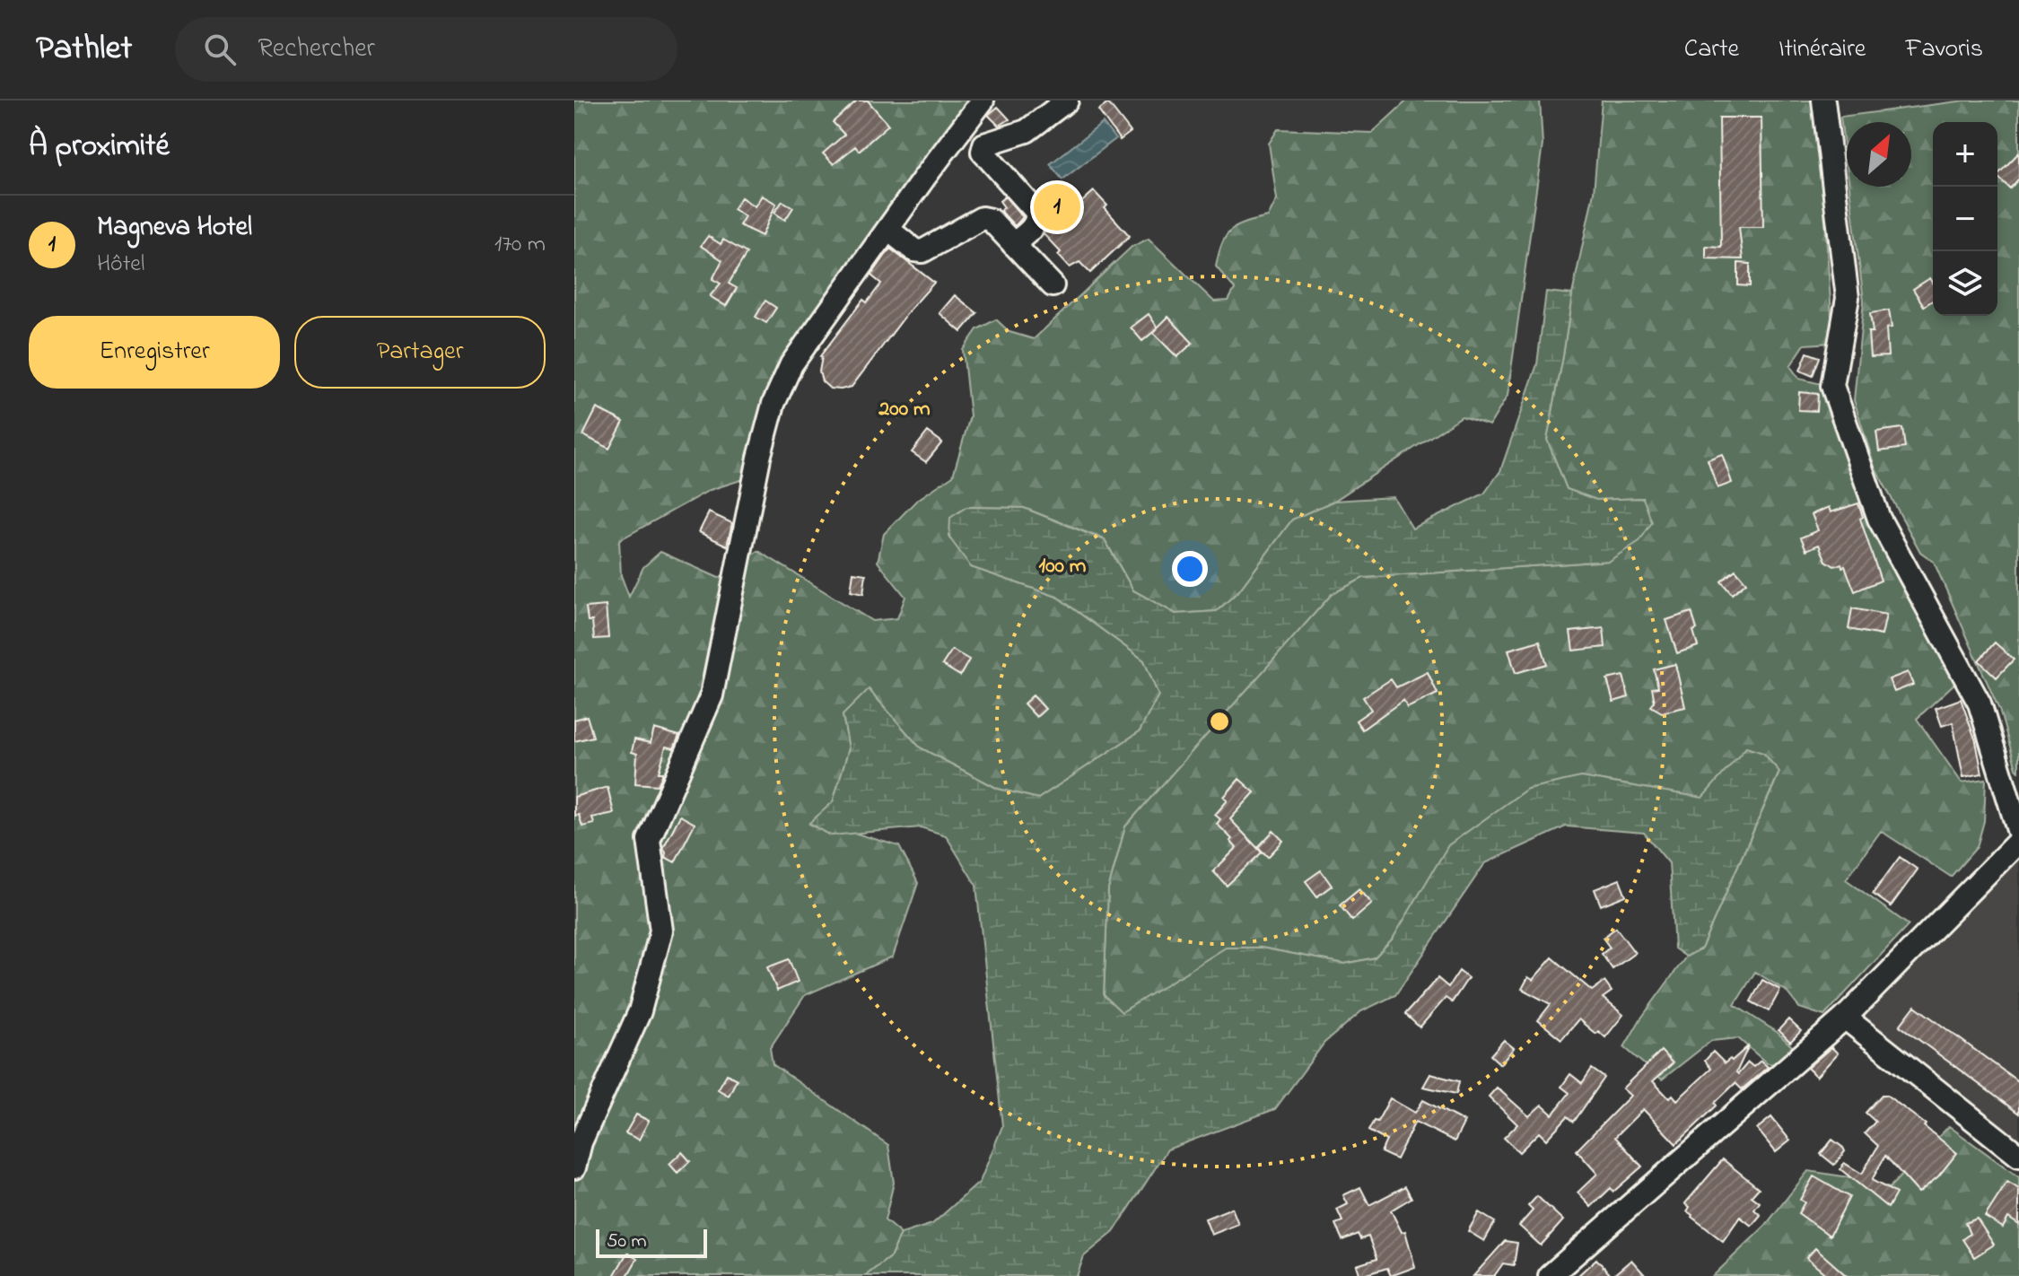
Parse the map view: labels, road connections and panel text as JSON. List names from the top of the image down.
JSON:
{
  "scale_bar": "50 m",
  "north": "top right",
  "page": {
    "header": "Pathlet",
    "search": "Rechercher",
    "nav": ["Carte", "Itinéraire", "Favoris"],
    "heading": "À proximité",
    "map_buttons": ["+", "−"],
    "pins": "1",
    "list": [
      {
        "mark": "1",
        "name": "Magneva Hotel",
        "note": "Hôtel",
        "value": "170 m"
      }
    ],
    "buttons": ["Enregistrer", "Partager"],
    "scale": "50 m"
  },
  "rings": ["200 m", "100 m"]
}
